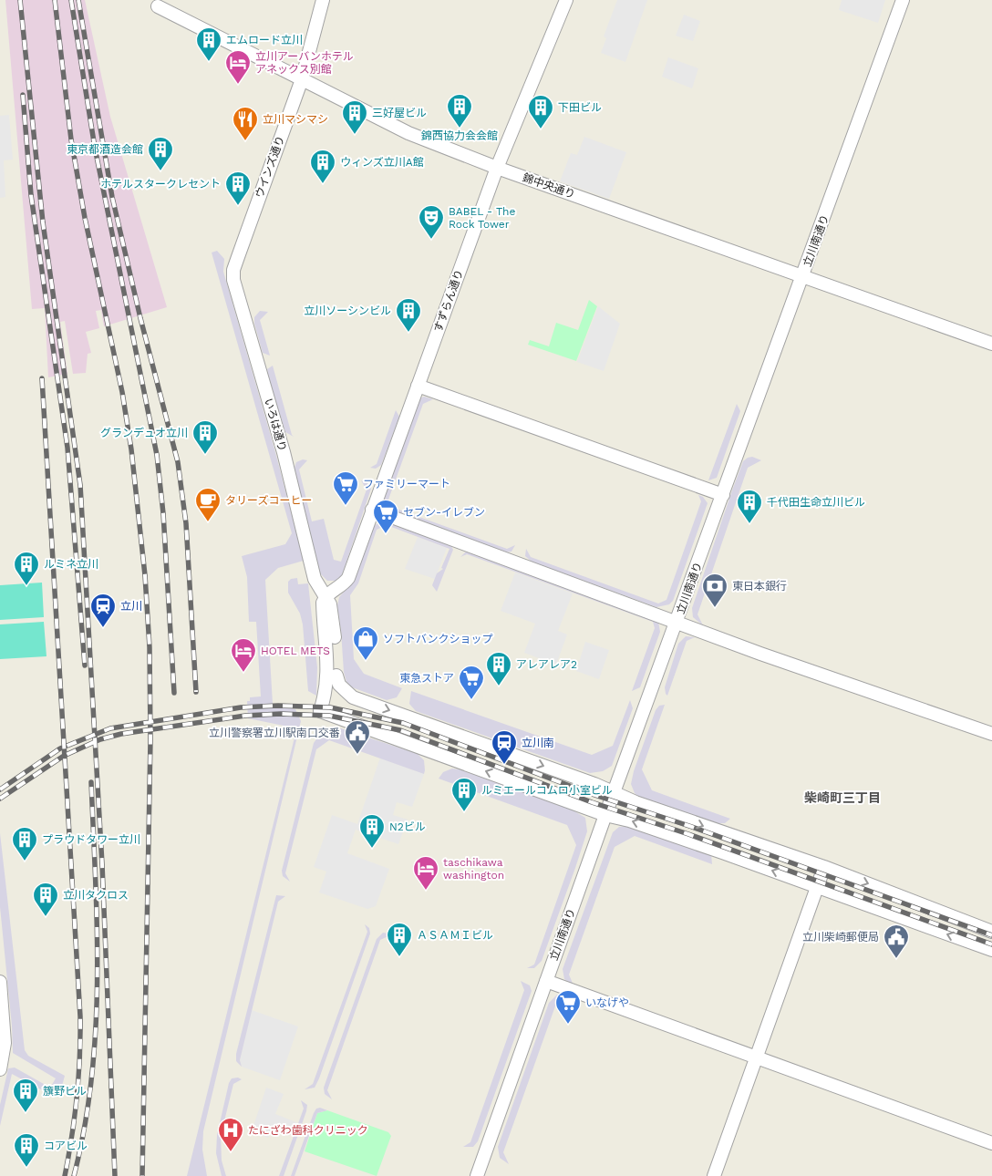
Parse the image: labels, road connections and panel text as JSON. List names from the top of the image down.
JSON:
{
  "streets": {
    "street": [
      "ウインズ通り",
      "錦中央通り",
      "立川南通り",
      "すずらん通り",
      "いろは通り"
    ]
  },
  "crossings": [
    ["ウインズ通り", "錦中央通り"],
    ["ウインズ通り", "いろは通り"],
    ["錦中央通り", "立川南通り"],
    ["錦中央通り", "すずらん通り"],
    ["すずらん通り", "いろは通り"]
  ],
  "districts": ["柴崎町三丁目"],
  "places": {
    "building": [
      "エムロード立川",
      "錦西協力会会館",
      "下田ビル",
      "三好屋ビル",
      "東京都酒造会館",
      "ウィンズ立川A館",
      "ホテルスタークレセント",
      "立川ソーシンビル",
      "グランデュオ立川",
      "千代田生命立川ビル",
      "ルミネ立川",
      "アレアレア2",
      "ルミエールコムロ小室ビル",
      "N2ビル",
      "プラウドタワー立川",
      "立川タクロス",
      "ＡＳＡＭＩビル",
      "籏野ビル",
      "コアビル"
    ],
    "hotel": ["立川アーバンホテル アネックス別館", "HOTEL METS", "taschikawa washington"],
    "restaurant": ["立川マシマシ"],
    "theatre": ["BABEL - The Rock Tower"],
    "supermarket": [
      "ファミリーマート",
      "セブン-イレブン",
      "東急ストア",
      "いなげや"
    ],
    "cafe": ["タリーズコーヒー"],
    "bank": ["東日本銀行"],
    "station": ["立川", "立川南"],
    "shop": ["ソフトバンクショップ"],
    "public building": ["立川警察署立川駅南口交番", "立川柴崎郵便局"],
    "hospital": ["たにざわ歯科クリニック"]
  }
}
